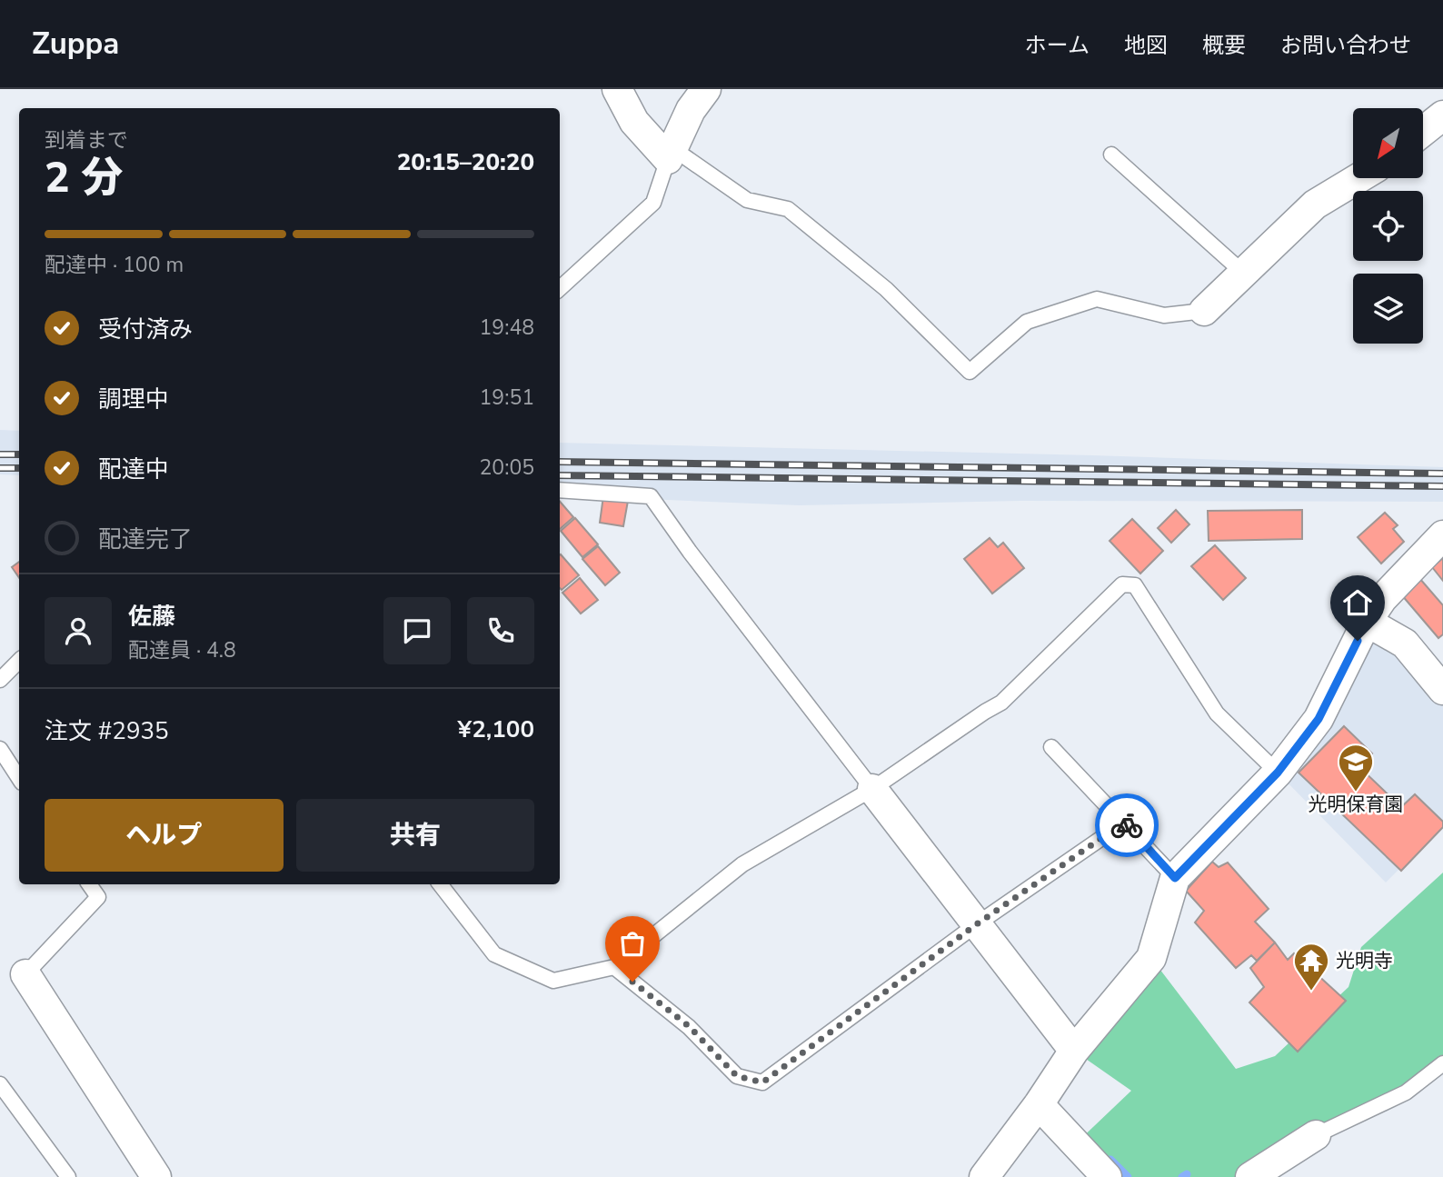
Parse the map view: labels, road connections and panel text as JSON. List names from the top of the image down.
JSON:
{
  "places": {
    "school or university": ["光明保育園"],
    "temple": ["光明寺"]
  },
  "north": "bottom left",
  "page": {
    "header": "Zuppa",
    "nav": [
      "ホーム",
      "地図",
      "概要",
      "お問い合わせ"
    ],
    "heading": ["2 分", "到着まで", "20:15–20:20"],
    "panel": [
      "佐藤",
      "配達員 · 4.8",
      "注文 #2935",
      "¥2,100"
    ],
    "bar": "配達中 · 100 m",
    "list": [
      ["受付済み", "19:48"],
      ["調理中", "19:51"],
      ["配達中", "20:05"],
      "配達完了"
    ],
    "buttons": ["ヘルプ", "共有"]
  }
}
